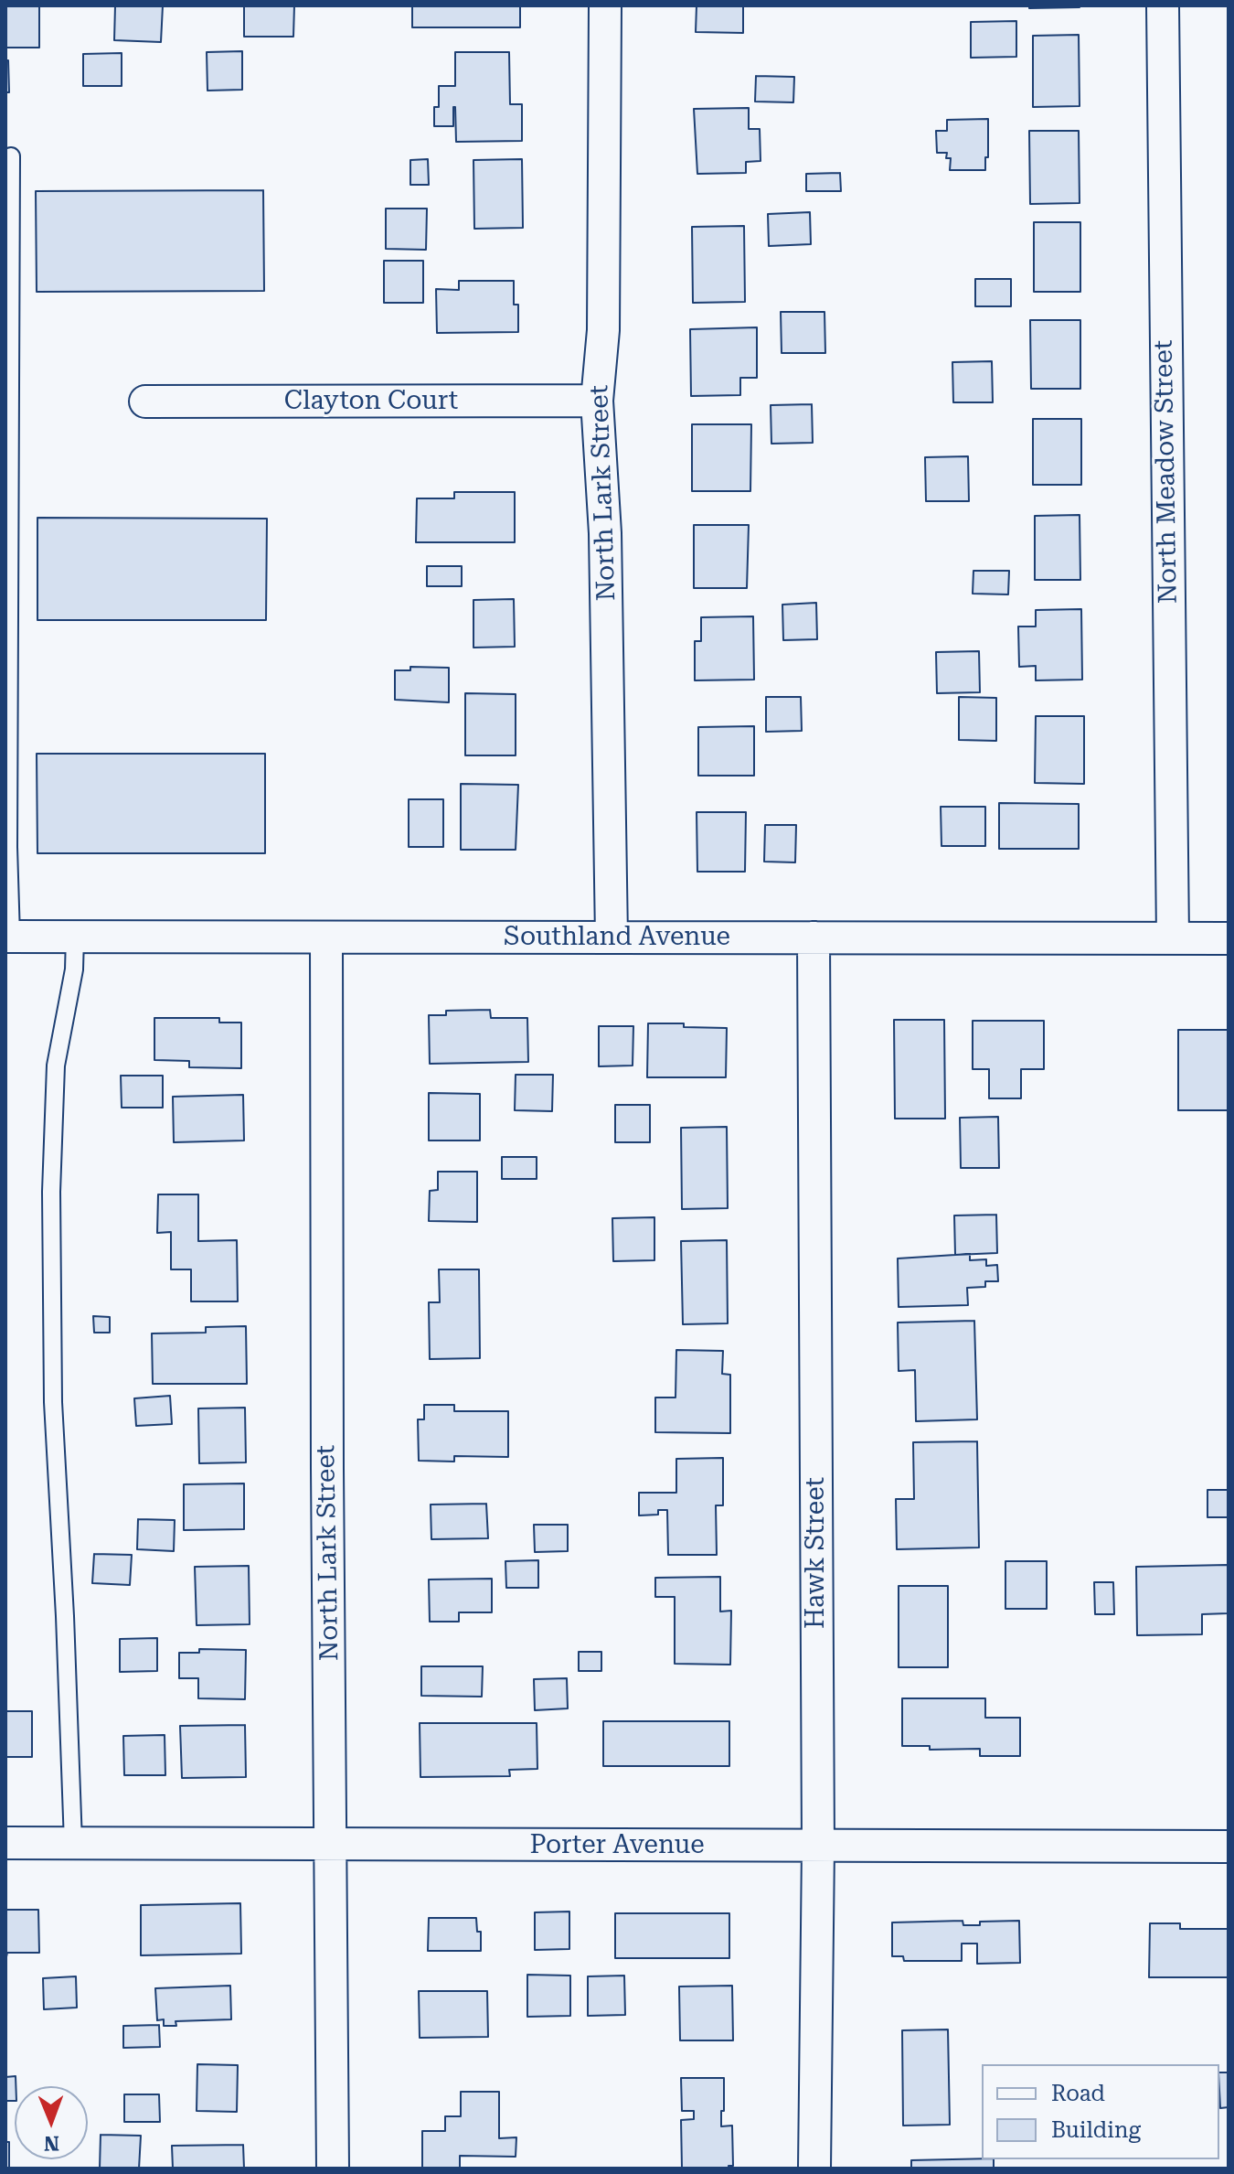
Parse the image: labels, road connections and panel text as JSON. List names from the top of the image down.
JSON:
{
  "streets": {
    "street": [
      "Clayton Court",
      "North Meadow Street",
      "North Lark Street",
      "Southland Avenue",
      "Hawk Street",
      "Porter Avenue"
    ]
  },
  "crossings": [
    ["Clayton Court", "North Lark Street"],
    ["North Meadow Street", "Southland Avenue"],
    ["North Lark Street", "Southland Avenue"],
    ["North Lark Street", "Porter Avenue"],
    ["Southland Avenue", "Hawk Street"],
    ["Hawk Street", "Porter Avenue"]
  ],
  "legend": ["Road", "Building"],
  "north": "bottom"
}
